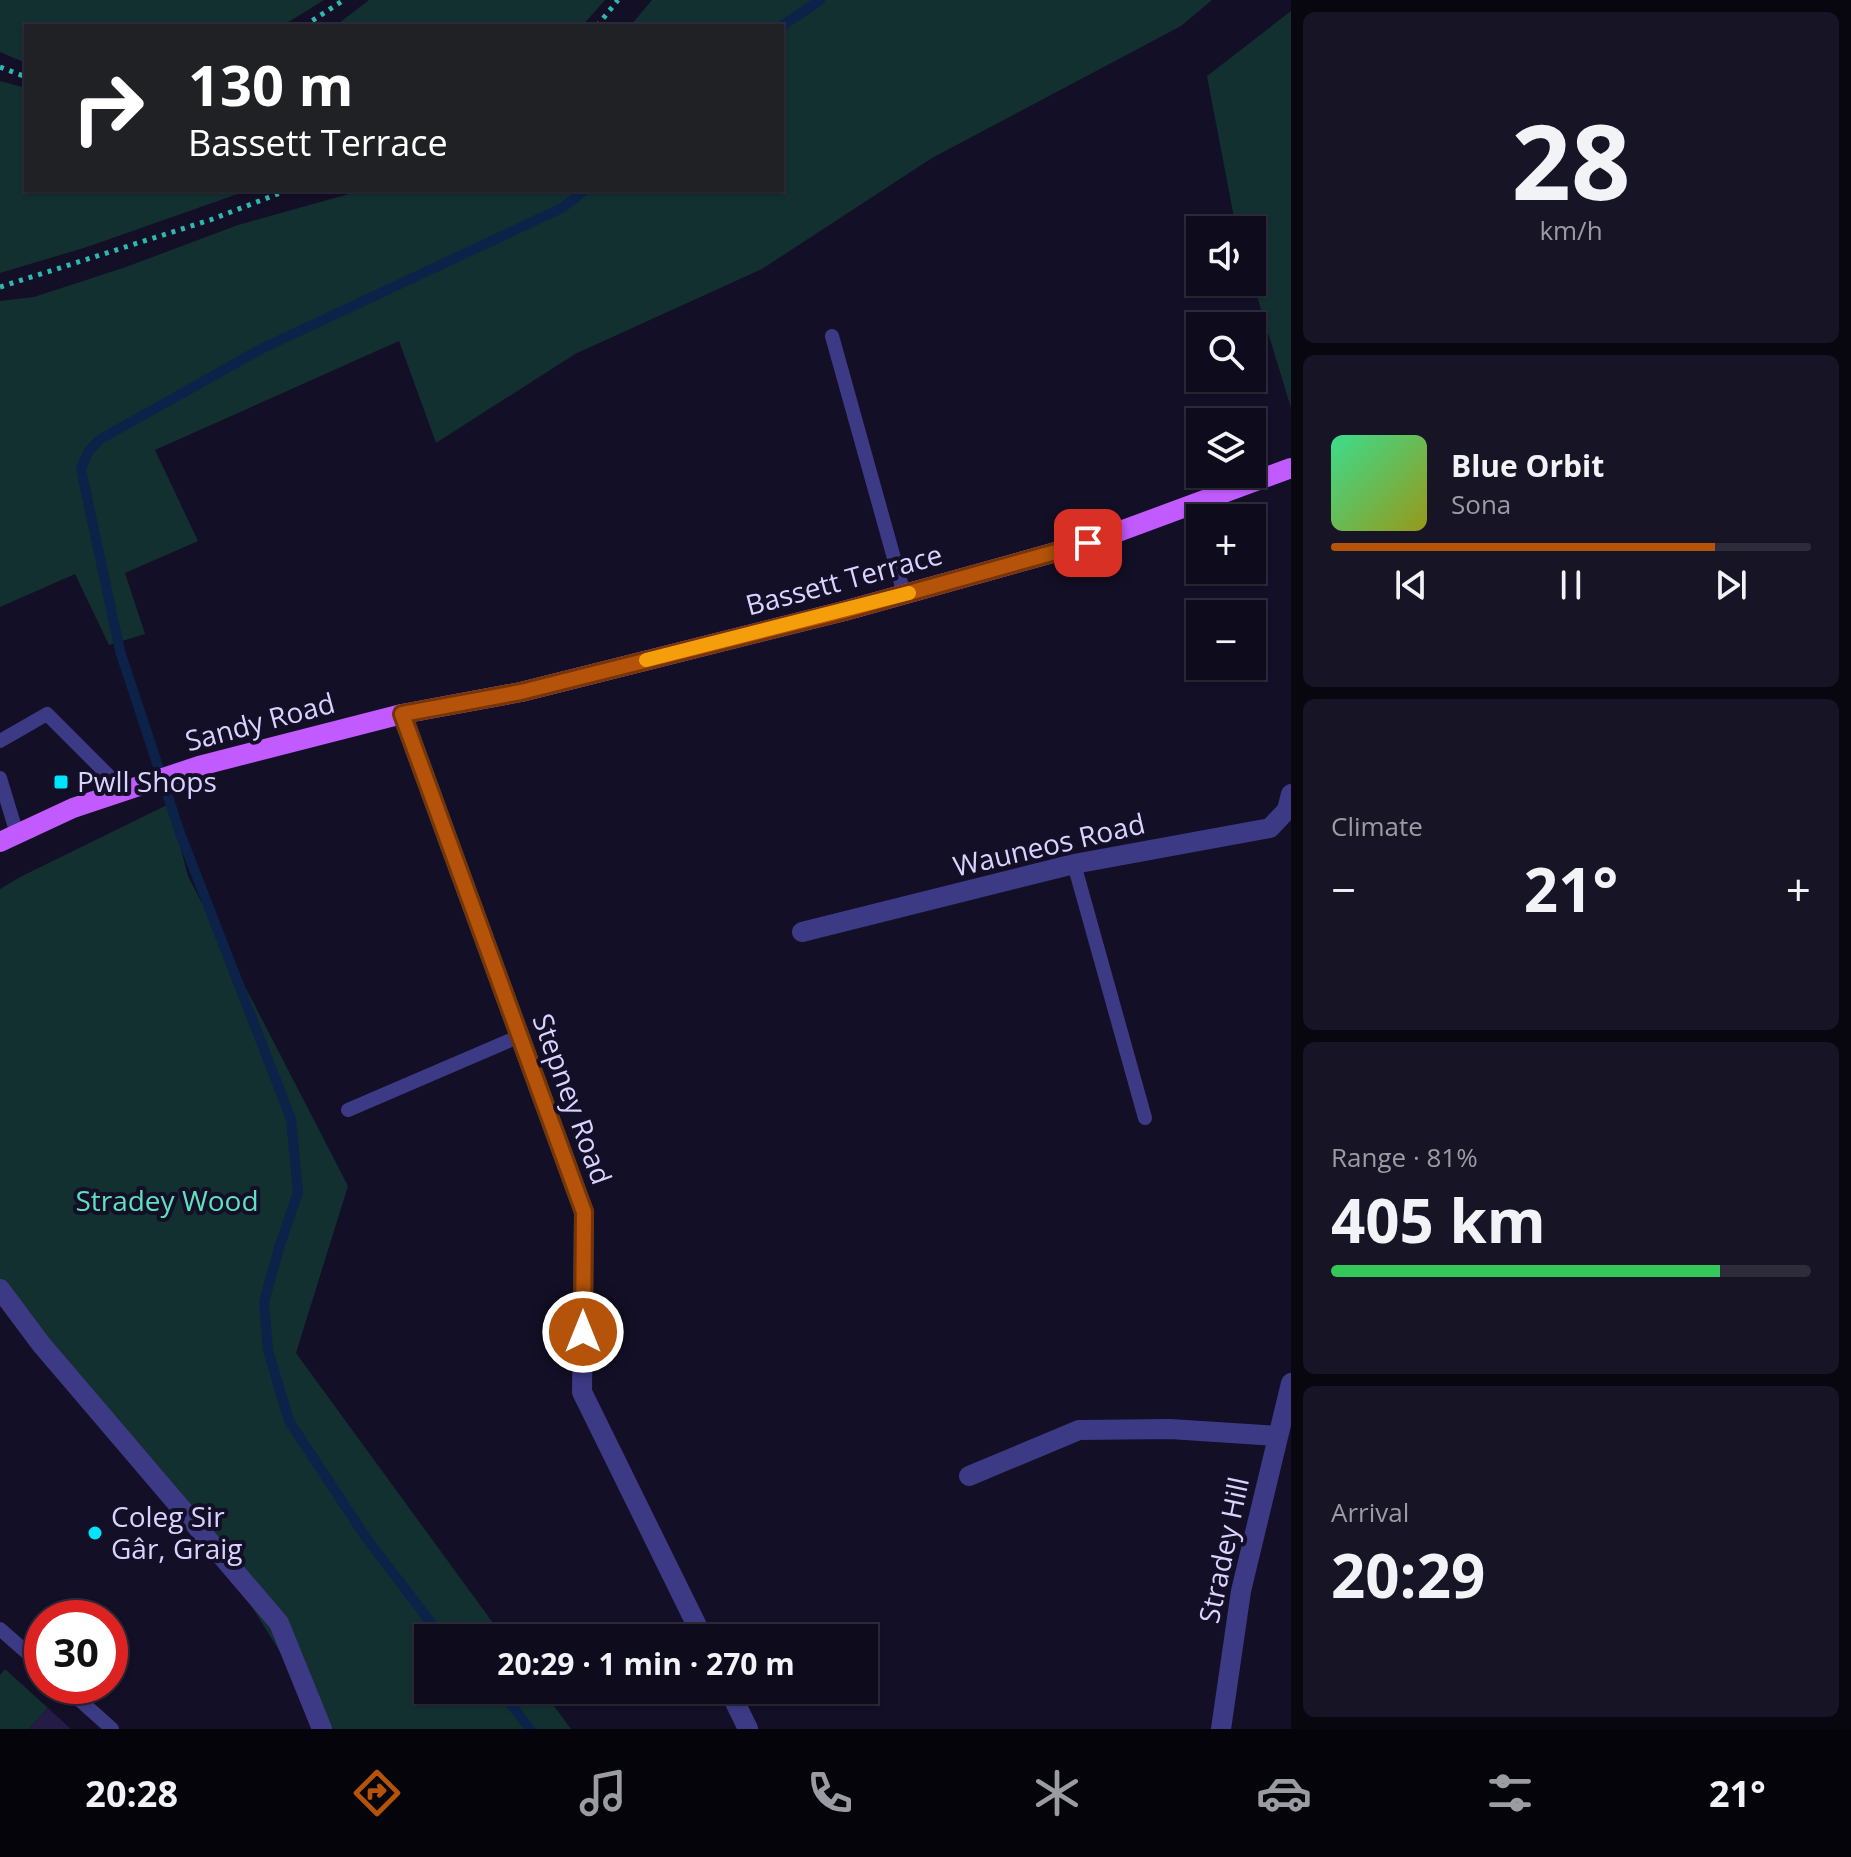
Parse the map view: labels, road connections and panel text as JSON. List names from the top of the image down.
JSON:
{
  "streets": {
    "main road": ["Bassett Terrace", "Sandy Road"],
    "street": ["Wauneos Road", "Stepney Road", "Stradey Hill"]
  },
  "crossings": [
    ["Bassett Terrace", "Sandy Road"],
    ["Bassett Terrace", "Stepney Road"],
    ["Sandy Road", "Stepney Road"]
  ],
  "parks": ["Stradey Wood"],
  "places": {
    "transit": ["Pwll Shops"],
    "other": ["Coleg Sir Gâr, Graig"]
  },
  "page": {
    "tile": [
      ["28", "km/h"],
      "Climate",
      ["Range · 81%", "405 km"],
      ["Arrival", "20:29"]
    ],
    "turn": ["130 m", "Bassett Terrace"],
    "map_buttons": ["+", "−"],
    "song": ["Blue Orbit", "Sona"],
    "heat": ["−", "21°", "+"],
    "limit": "30",
    "trip": "20:29 · 1 min · 270 m",
    "tabs": ["20:28", "21°"]
  }
}
